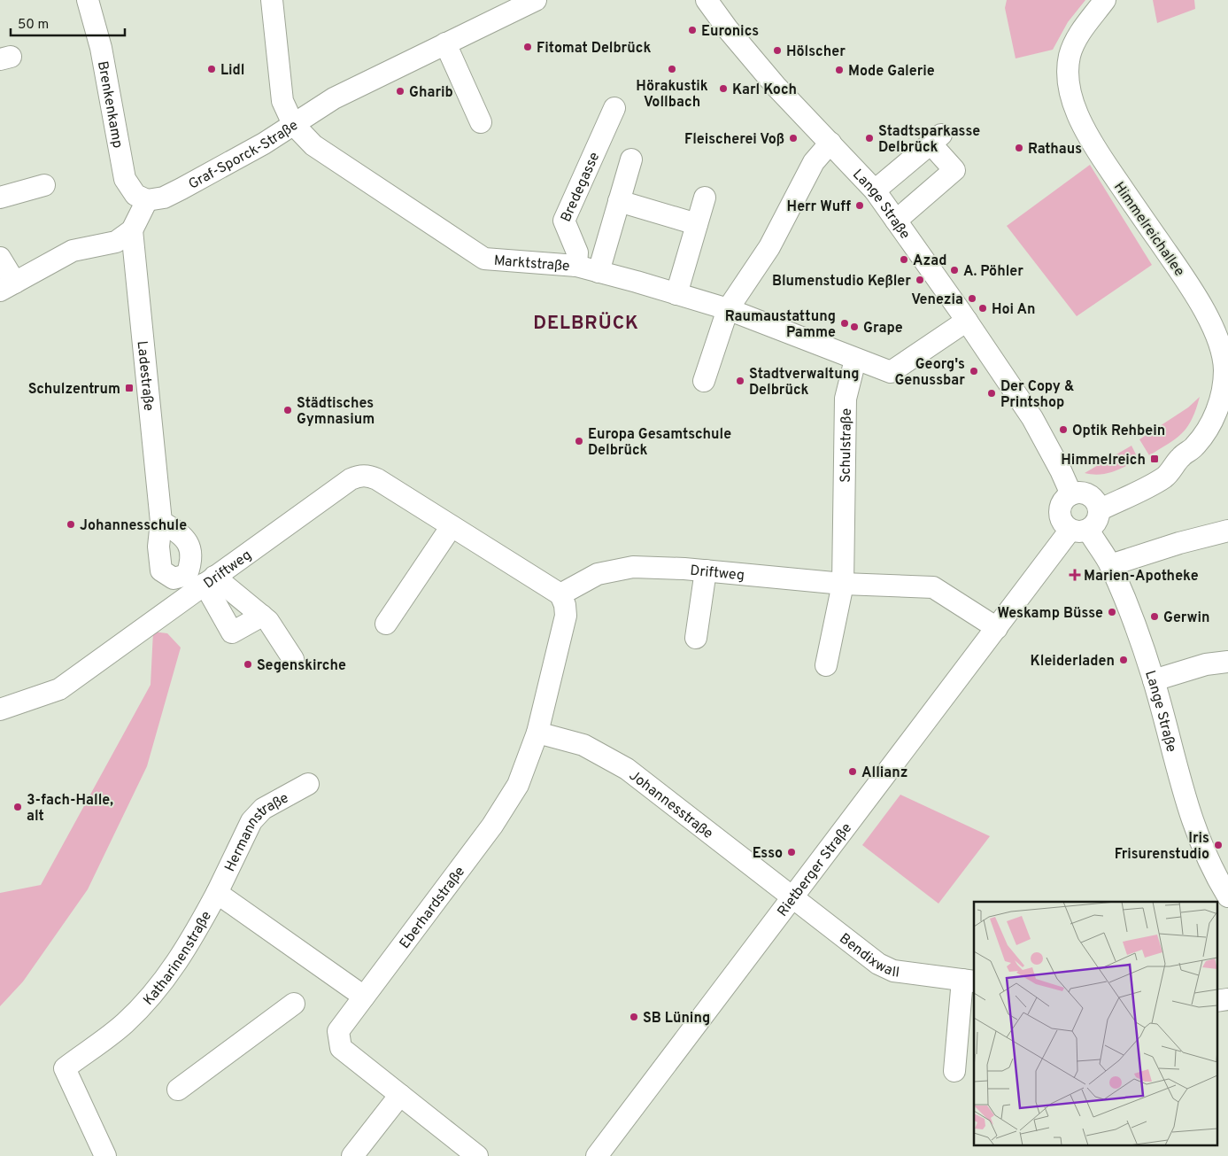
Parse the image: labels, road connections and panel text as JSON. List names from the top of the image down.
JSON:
{
  "streets": {
    "street": [
      "Brenkenkamp",
      "Graf-Sporck-Straße",
      "Bredegasse",
      "Lange Straße",
      "Himmelreichallee",
      "Marktstraße",
      "Ladestraße",
      "Schulstraße",
      "Driftweg",
      "Johannesstraße",
      "Hermannstraße",
      "Rietberger Straße",
      "Eberhardstraße",
      "Bendixwall",
      "Katharinenstraße"
    ]
  },
  "crossings": [
    ["Brenkenkamp", "Graf-Sporck-Straße"],
    ["Graf-Sporck-Straße", "Marktstraße"],
    ["Bredegasse", "Marktstraße"],
    ["Lange Straße", "Himmelreichallee"],
    ["Lange Straße", "Rietberger Straße"],
    ["Himmelreichallee", "Rietberger Straße"],
    ["Marktstraße", "Schulstraße"],
    ["Ladestraße", "Driftweg"],
    ["Schulstraße", "Driftweg"],
    ["Driftweg", "Rietberger Straße"],
    ["Driftweg", "Eberhardstraße"],
    ["Johannesstraße", "Rietberger Straße"],
    ["Johannesstraße", "Eberhardstraße"],
    ["Johannesstraße", "Bendixwall"],
    ["Hermannstraße", "Katharinenstraße"],
    ["Rietberger Straße", "Bendixwall"],
    ["Eberhardstraße", "Katharinenstraße"]
  ],
  "districts": ["DELBRÜCK"],
  "places": {
    "other": [
      "Euronics",
      "Fitomat Delbrück",
      "Hölscher",
      "Lidl",
      "Hörakustik Vollbach",
      "Mode Galerie",
      "Karl Koch",
      "Gharib",
      "Fleischerei Voß",
      "Stadtsparkasse Delbrück",
      "Rathaus",
      "Herr Wuff",
      "Azad",
      "A. Pöhler",
      "Blumenstudio Keßler",
      "Venezia",
      "Hoi An",
      "Raumaustattung Pamme",
      "Grape",
      "Georg's Genussbar",
      "Stadtverwaltung Delbrück",
      "Der Copy & Printshop",
      "Städtisches Gymnasium",
      "Optik Rehbein",
      "Europa Gesamtschule Delbrück",
      "Johannesschule",
      "Weskamp Büsse",
      "Gerwin",
      "Kleiderladen",
      "Segenskirche",
      "Allianz",
      "3-fach-Halle, alt",
      "Iris Frisurenstudio",
      "Esso",
      "SB Lüning"
    ],
    "transit": ["Schulzentrum", "Himmelreich"],
    "health": ["Marien-Apotheke"]
  },
  "scale_bar": "50 m"
}
